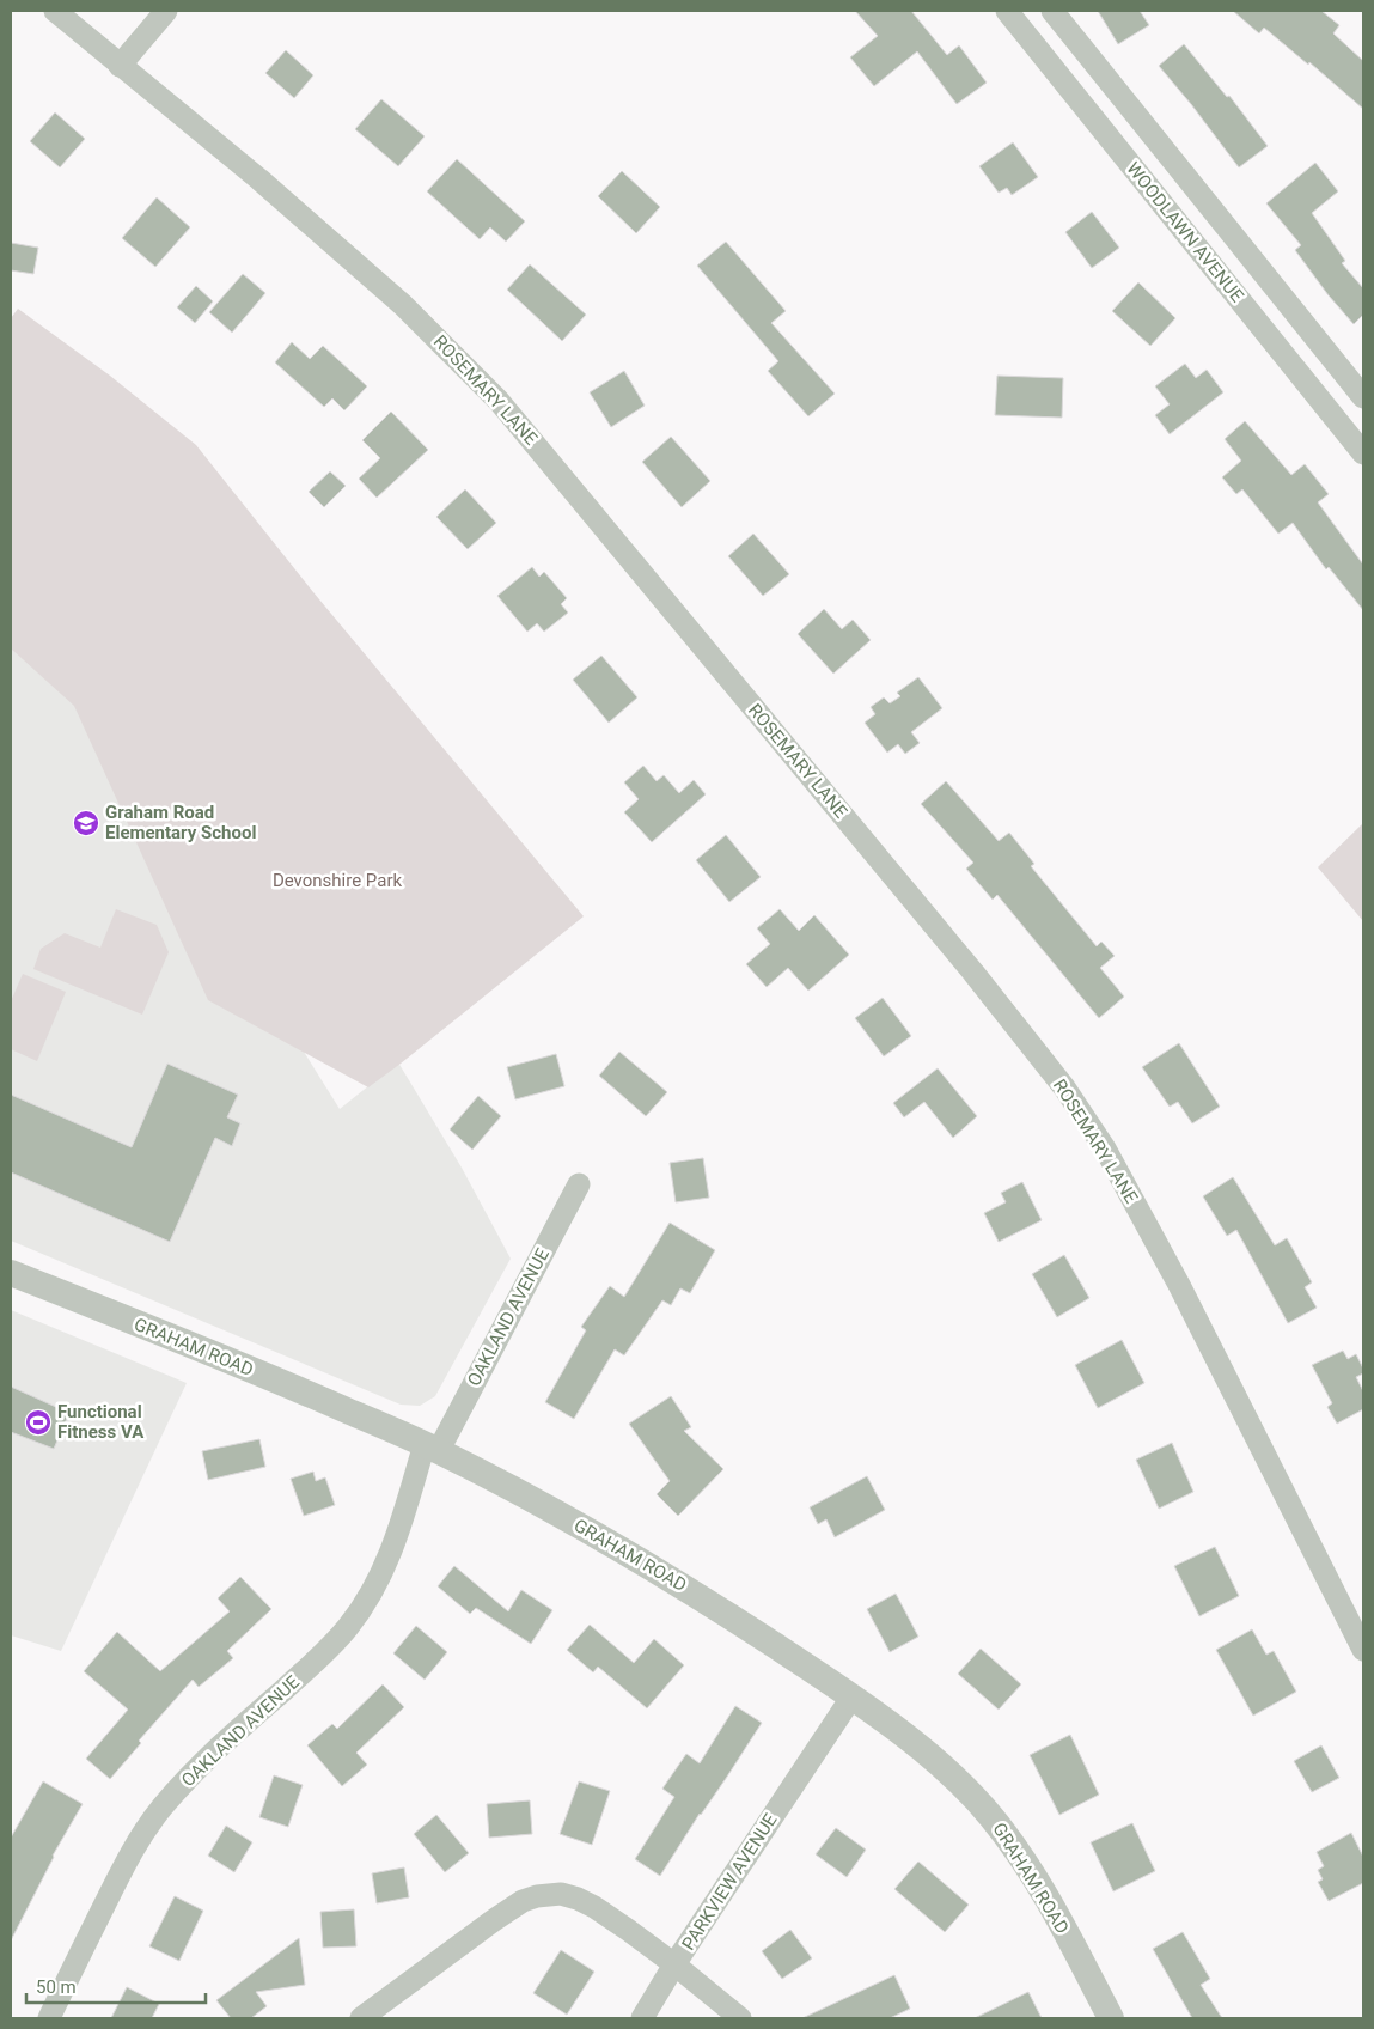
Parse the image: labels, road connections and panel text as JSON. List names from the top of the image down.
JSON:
{
  "streets": {
    "street": [
      "WOODLAWN AVENUE",
      "ROSEMARY LANE",
      "OAKLAND AVENUE",
      "GRAHAM ROAD",
      "PARKVIEW AVENUE"
    ]
  },
  "crossings": [
    ["OAKLAND AVENUE", "GRAHAM ROAD"],
    ["GRAHAM ROAD", "PARKVIEW AVENUE"]
  ],
  "parks": ["Devonshire Park"],
  "places": {
    "school or university": ["Graham Road Elementary School"],
    "sports": ["Functional Fitness VA"]
  },
  "scale_bar": "50 m"
}
